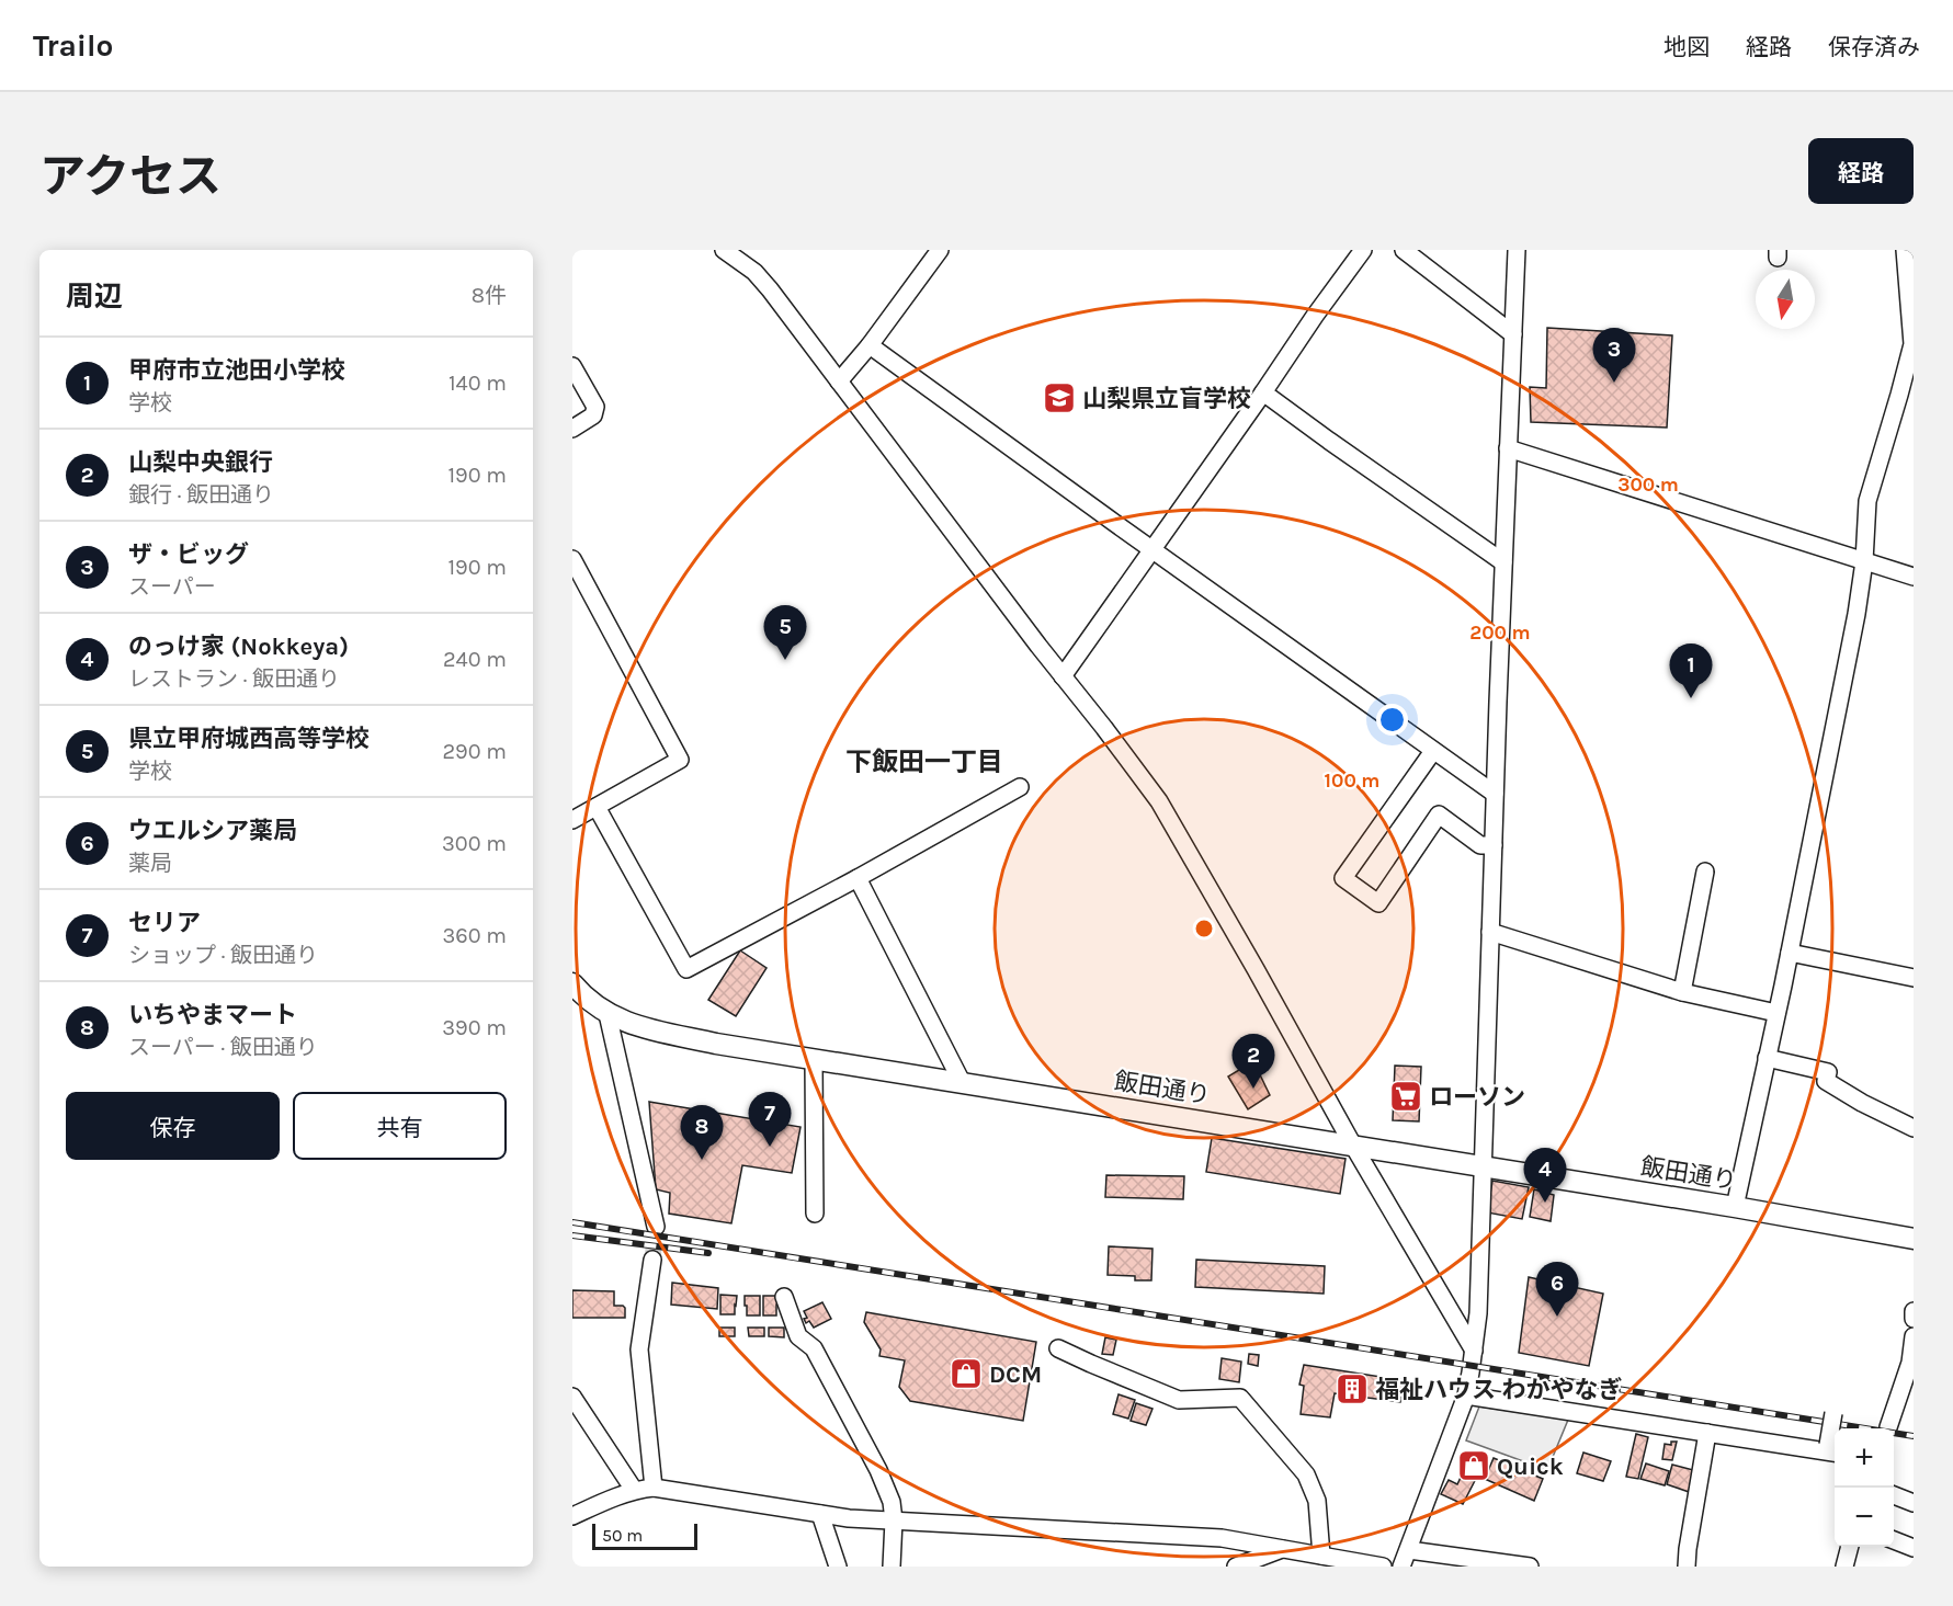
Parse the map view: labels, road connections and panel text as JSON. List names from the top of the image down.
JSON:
{
  "streets": {
    "main road": ["飯田通り"]
  },
  "districts": ["下飯田一丁目"],
  "places": {
    "school or university": ["山梨県立盲学校"],
    "supermarket": ["ローソン"],
    "shop": ["DCM", "Quick"],
    "building": ["福祉ハウス わかやなぎ"]
  },
  "scale_bar": "50 m",
  "north": "bottom",
  "page": {
    "header": "Trailo",
    "nav": ["地図", "経路", "保存済み"],
    "title": "アクセス",
    "buttons": [
      "経路",
      ["保存", "共有"]
    ],
    "heading": ["周辺", "8件"],
    "pins": [
      "3",
      "5",
      "1",
      "2",
      "7",
      "8",
      "4",
      "6"
    ],
    "list": [
      {
        "mark": "1",
        "name": "甲府市立池田小学校",
        "note": "学校",
        "value": "140 m"
      },
      {
        "mark": "2",
        "name": "山梨中央銀行",
        "note": "銀行 · 飯田通り",
        "value": "190 m"
      },
      {
        "mark": "3",
        "name": "ザ・ビッグ",
        "note": "スーパー",
        "value": "190 m"
      },
      {
        "mark": "4",
        "name": "のっけ家 (Nokkeya)",
        "note": "レストラン · 飯田通り",
        "value": "240 m"
      },
      {
        "mark": "5",
        "name": "県立甲府城西高等学校",
        "note": "学校",
        "value": "290 m"
      },
      {
        "mark": "6",
        "name": "ウエルシア薬局",
        "note": "薬局",
        "value": "300 m"
      },
      {
        "mark": "7",
        "name": "セリア",
        "note": "ショップ · 飯田通り",
        "value": "360 m"
      },
      {
        "mark": "8",
        "name": "いちやまマート",
        "note": "スーパー · 飯田通り",
        "value": "390 m"
      }
    ],
    "map_buttons": ["+", "−"],
    "scale": "50 m"
  },
  "rings": ["300 m", "200 m", "100 m"]
}
